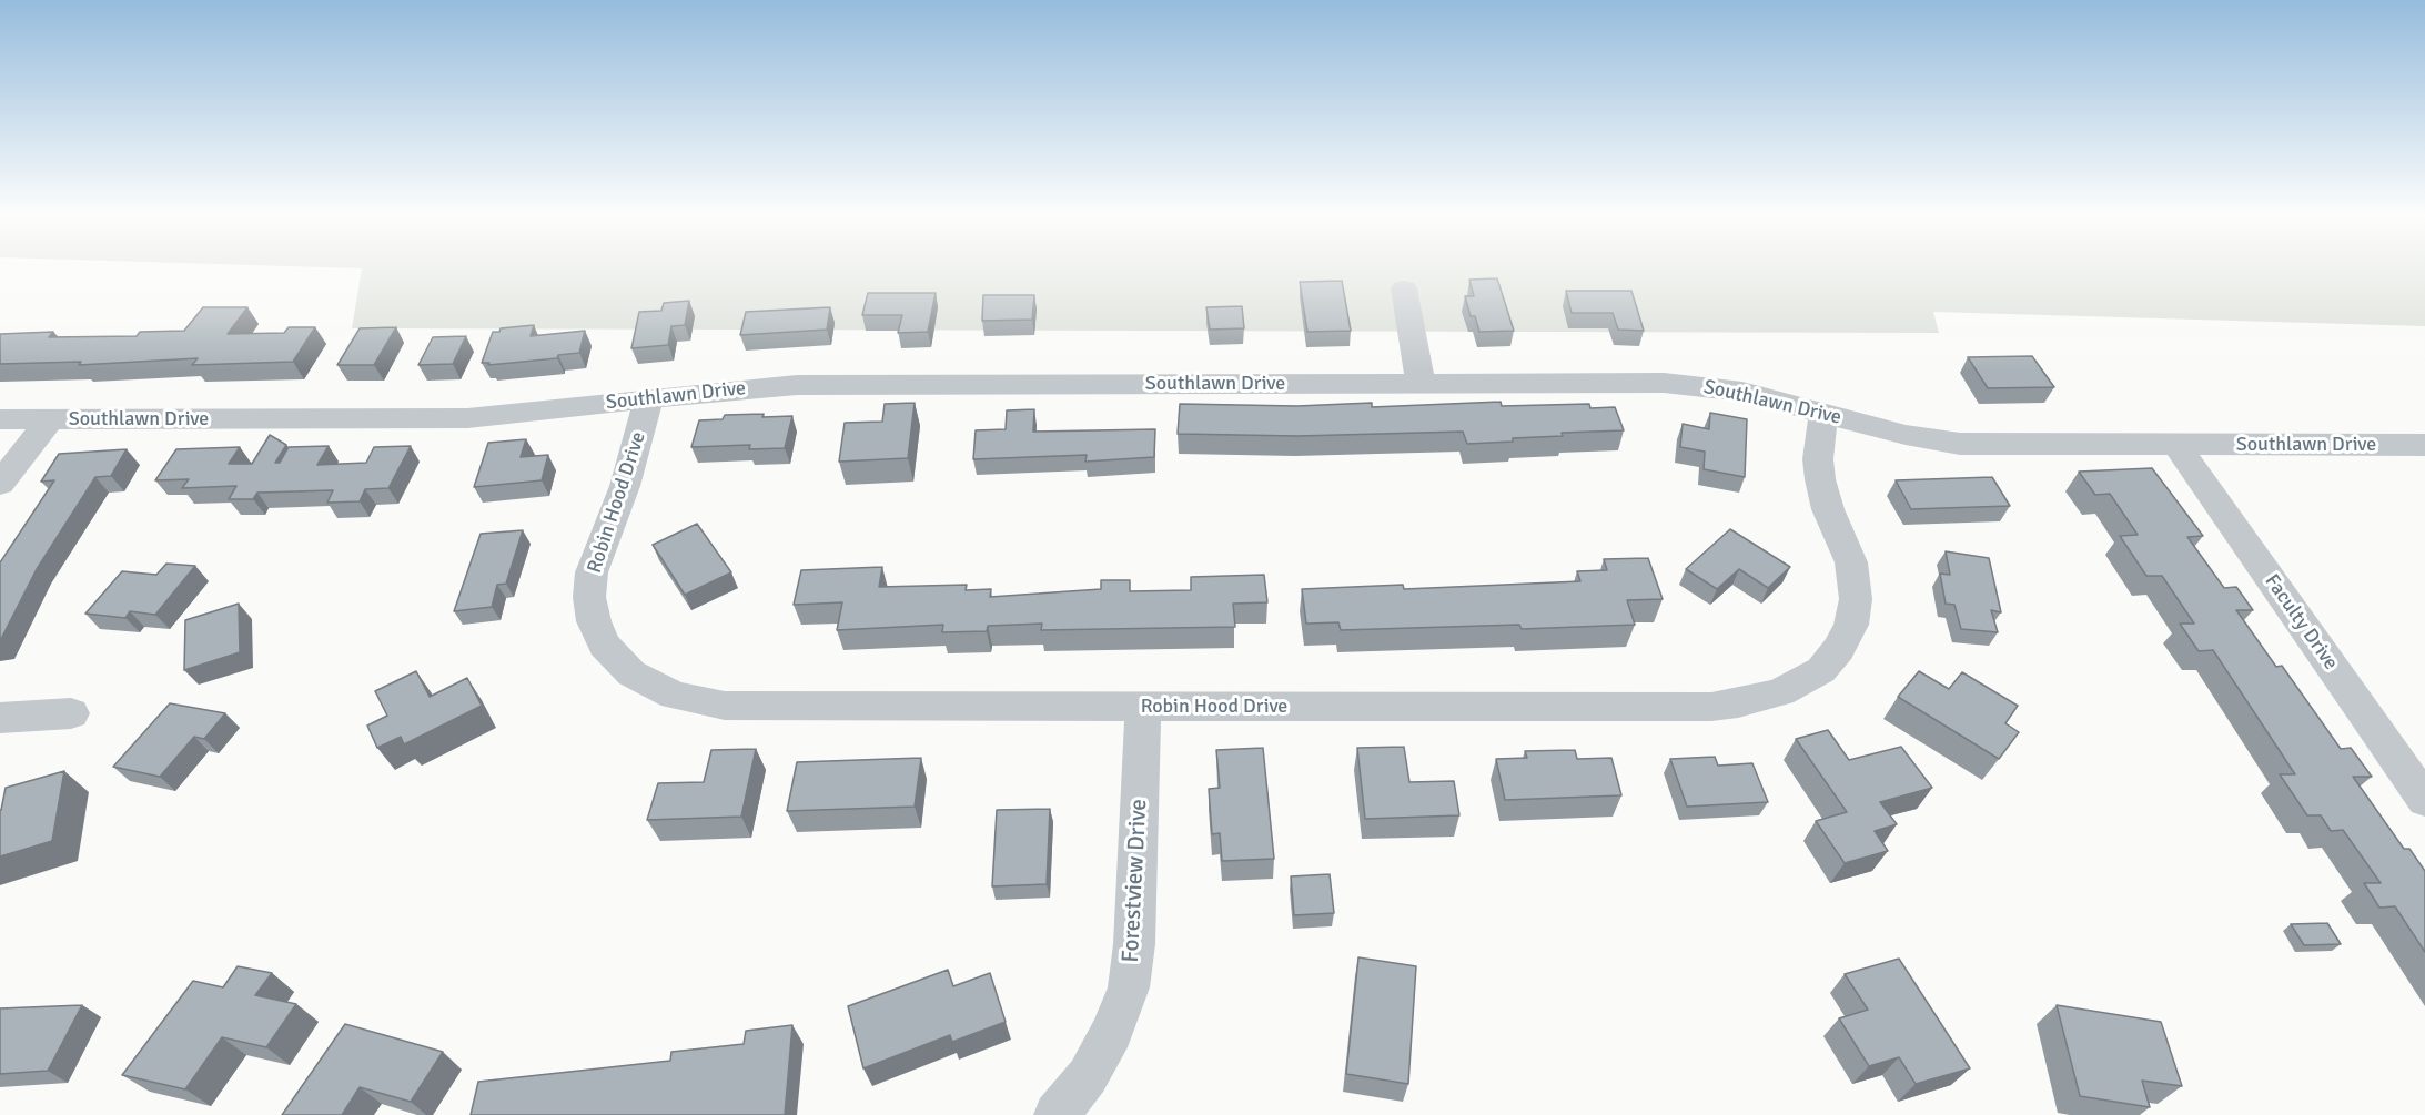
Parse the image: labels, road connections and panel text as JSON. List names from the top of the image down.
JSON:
{
  "streets": {
    "street": [
      "Southlawn Drive",
      "Robin Hood Drive",
      "Faculty Drive",
      "Forestview Drive"
    ]
  },
  "crossings": [
    ["Southlawn Drive", "Robin Hood Drive"],
    ["Southlawn Drive", "Faculty Drive"],
    ["Robin Hood Drive", "Forestview Drive"]
  ]
}
